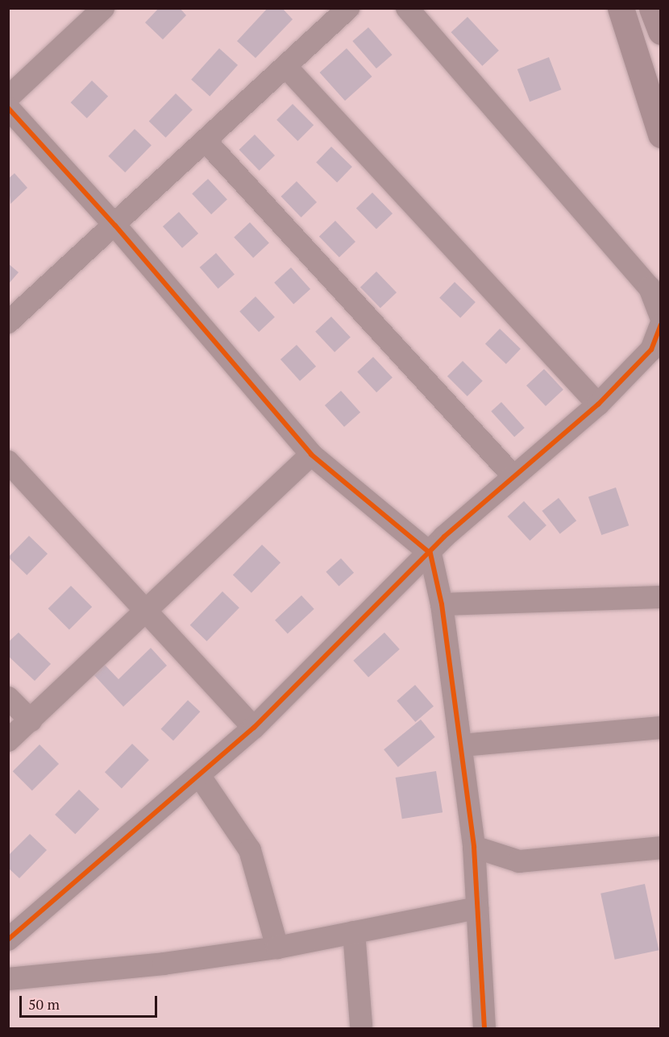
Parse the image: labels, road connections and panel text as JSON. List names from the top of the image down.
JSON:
{
  "scale_bar": "50 m"
}
